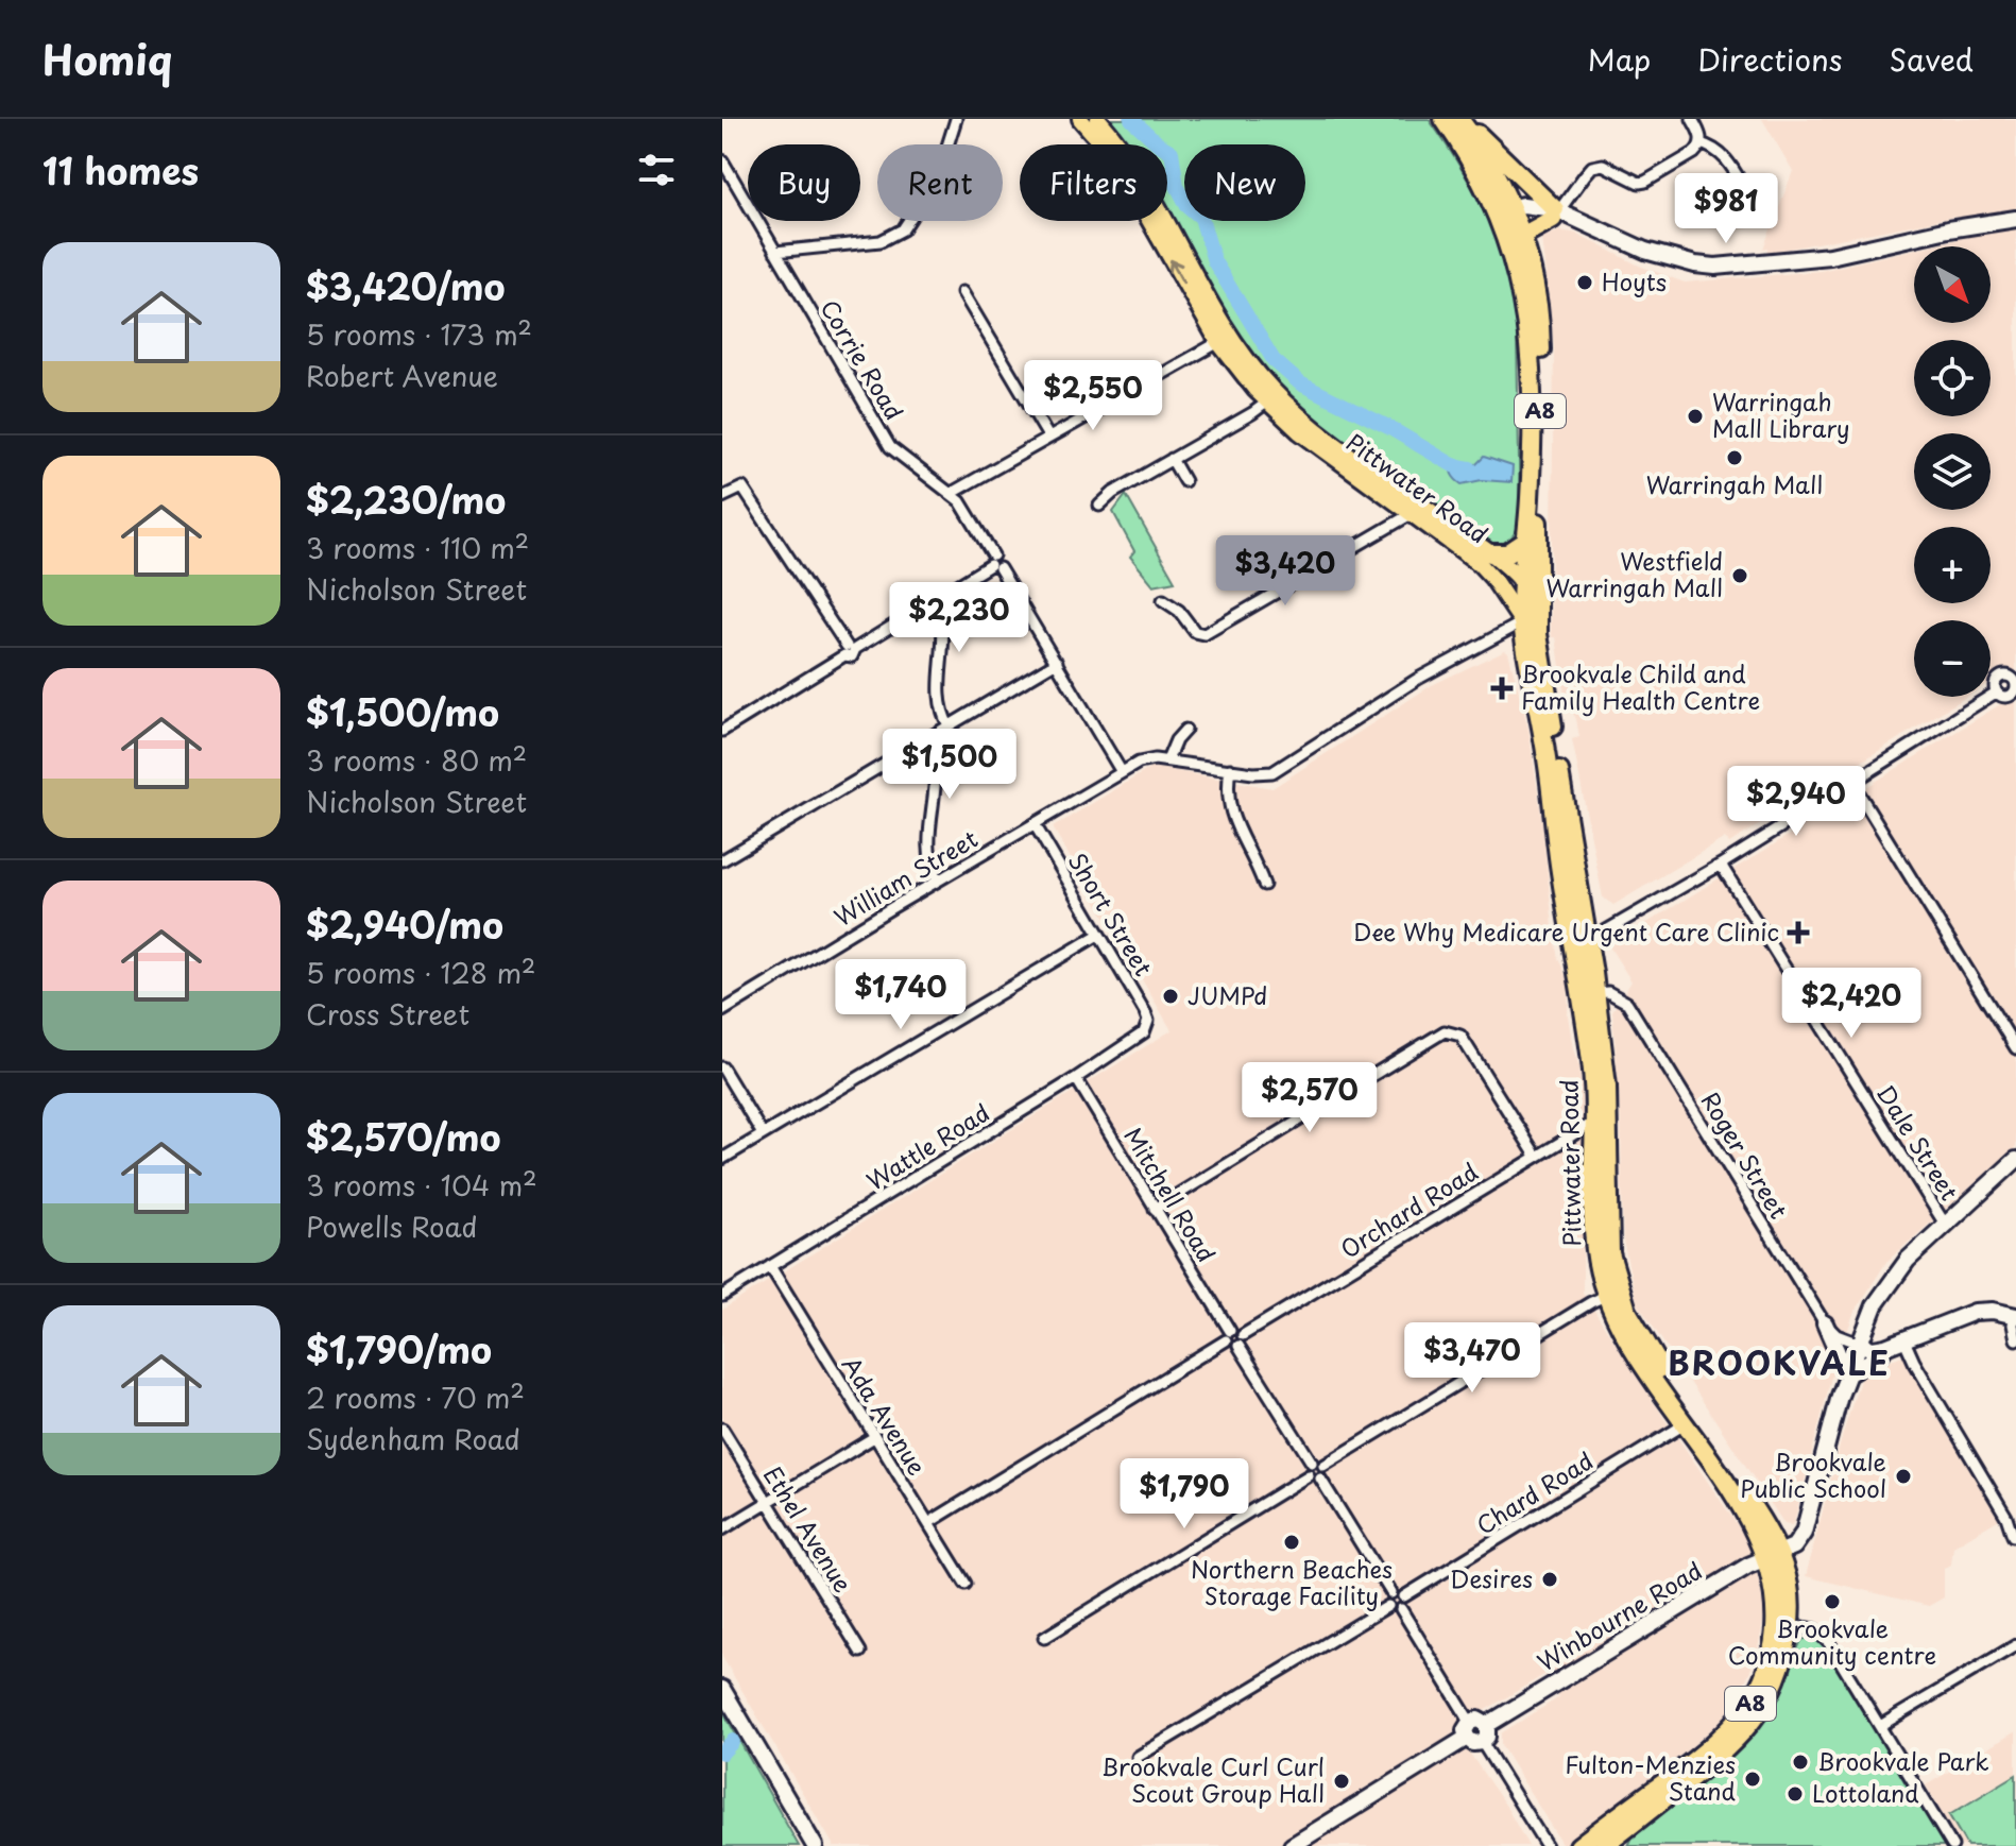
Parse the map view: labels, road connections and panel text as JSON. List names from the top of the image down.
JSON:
{
  "streets": {
    "highway": ["A8", "Pittwater Road"],
    "main road": ["Winbourne Road"],
    "street": [
      "Corrie Road",
      "William Street",
      "Short Street",
      "Dale Street",
      "Wattle Road",
      "Roger Street",
      "Mitchell Road",
      "Orchard Road",
      "Ada Avenue",
      "Chard Road",
      "Ethel Avenue"
    ]
  },
  "crossings": [
    ["Corrie Road", "William Street"],
    ["A8", "Pittwater Road"],
    ["A8", "William Street"],
    ["Pittwater Road", "William Street"],
    ["Pittwater Road", "Roger Street"],
    ["Pittwater Road", "Orchard Road"],
    ["Pittwater Road", "Chard Road"],
    ["Pittwater Road", "Winbourne Road"],
    ["William Street", "Short Street"],
    ["Short Street", "Wattle Road"],
    ["Dale Street", "Winbourne Road"],
    ["Wattle Road", "Mitchell Road"],
    ["Wattle Road", "Ada Avenue"],
    ["Roger Street", "Winbourne Road"]
  ],
  "districts": ["BROOKVALE"],
  "places": {
    "other": [
      "Hoyts",
      "Warringah Mall Library",
      "Warringah Mall",
      "Westfield Warringah Mall",
      "JUMPd",
      "Brookvale Public School",
      "Northern Beaches Storage Facility",
      "Desires",
      "Brookvale Community centre",
      "Brookvale Park",
      "Fulton-Menzies Stand",
      "Brookvale Curl Curl Scout Group Hall",
      "Lottoland"
    ],
    "health": ["Brookvale Child and Family Health Centre", "Dee Why Medicare Urgent Care Clinic"]
  },
  "north": "bottom right",
  "page": {
    "header": "Homiq",
    "nav": ["Map", "Directions", "Saved"],
    "heading": "11 homes",
    "chip": [
      "Buy",
      "Rent",
      "Filters",
      "New"
    ],
    "price": [
      "$981",
      "$2,550",
      "$3,420",
      "$2,230",
      "$1,500",
      "$2,940",
      "$1,740",
      "$2,420",
      "$2,570",
      "$3,470",
      "$1,790"
    ],
    "list": [
      {
        "name": "$3,420/mo",
        "note": "5 rooms · 173 m² · Robert Avenue"
      },
      {
        "name": "$2,230/mo",
        "note": "3 rooms · 110 m² · Nicholson Street"
      },
      {
        "name": "$1,500/mo",
        "note": "3 rooms · 80 m² · Nicholson Street"
      },
      {
        "name": "$2,940/mo",
        "note": "5 rooms · 128 m² · Cross Street"
      },
      {
        "name": "$2,570/mo",
        "note": "3 rooms · 104 m² · Powells Road"
      },
      {
        "name": "$1,790/mo",
        "note": "2 rooms · 70 m² · Sydenham Road"
      }
    ],
    "map_buttons": ["+", "−"]
  }
}
